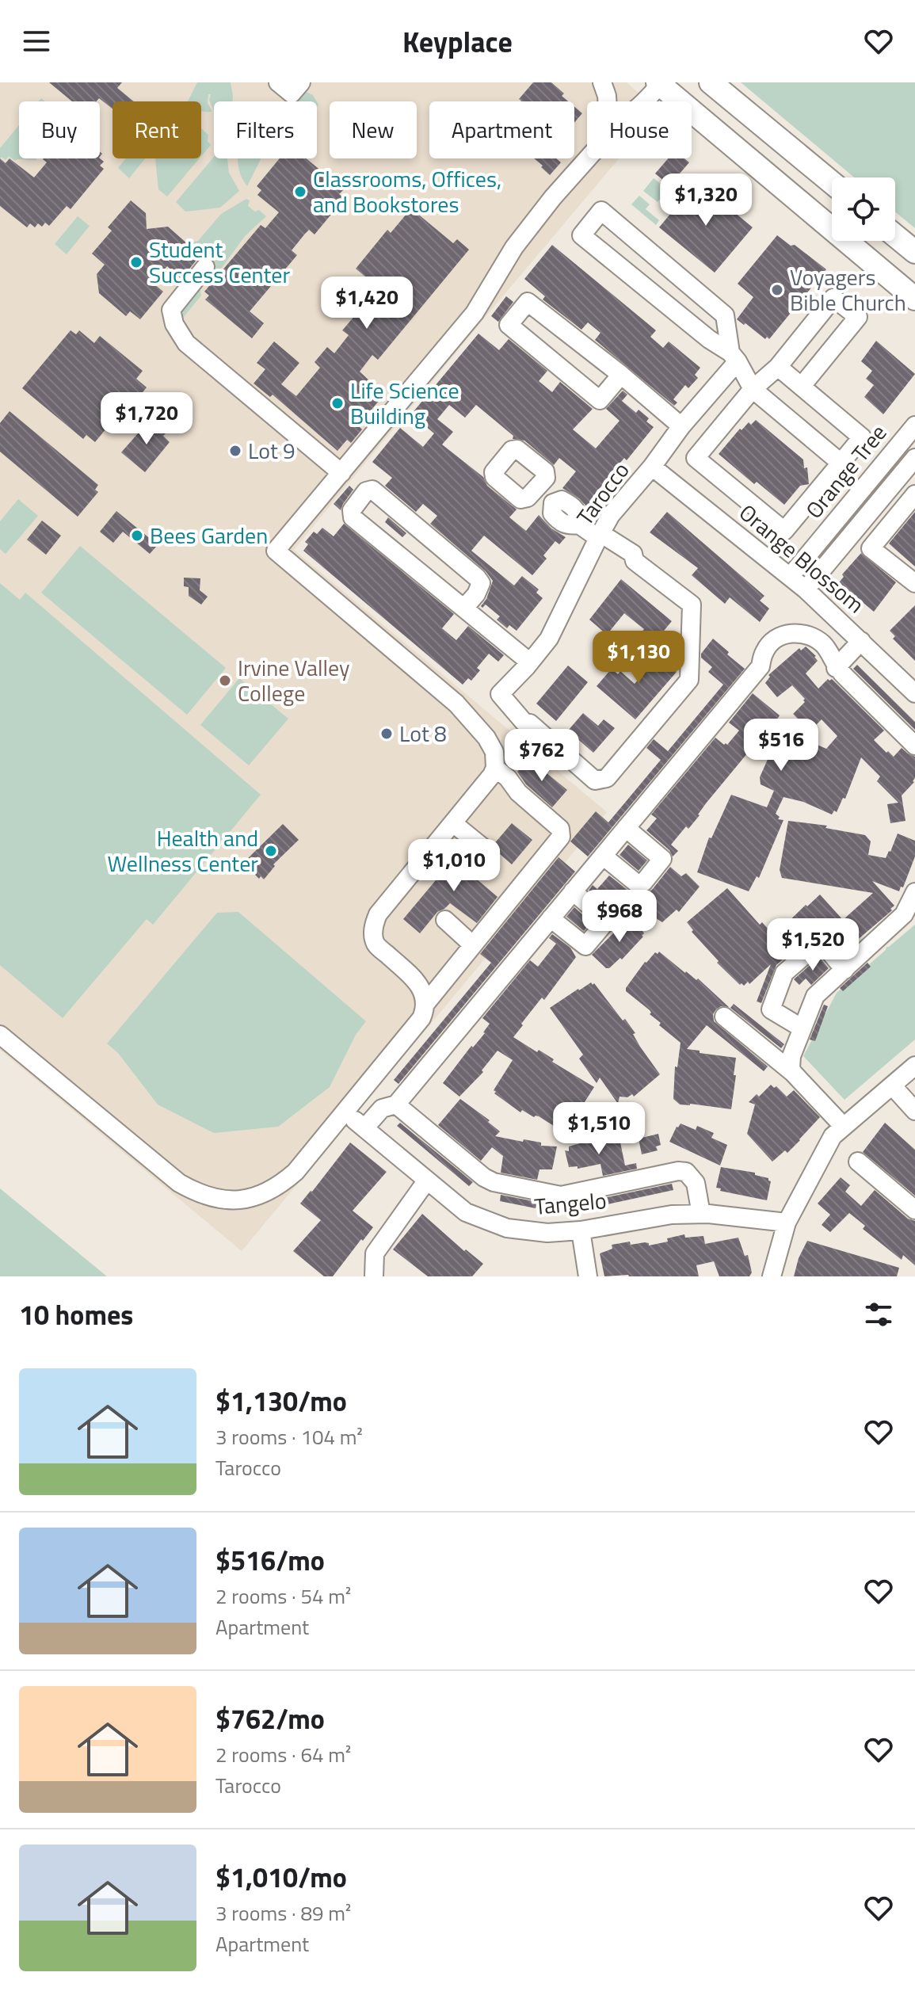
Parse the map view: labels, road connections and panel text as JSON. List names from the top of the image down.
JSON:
{
  "streets": {
    "street": [
      "Orange Tree",
      "Tarocco",
      "Orange Blossom",
      "Tangelo"
    ]
  },
  "crossings": [
    ["Orange Tree", "Orange Blossom"],
    ["Tarocco", "Orange Blossom"]
  ],
  "places": [
    "Classrooms, Offices, and Bookstores",
    "Student Success Center",
    "Voyagers Bible Church",
    "Life Science Building",
    "Lot 9",
    "Bees Garden",
    "Irvine Valley College",
    "Lot 8",
    "Health and Wellness Center"
  ],
  "page": {
    "header": "Keyplace",
    "chip": [
      "Buy",
      "Rent",
      "Filters",
      "New",
      "Apartment",
      "House"
    ],
    "price": [
      "$1,320",
      "$1,420",
      "$1,720",
      "$1,130",
      "$516",
      "$762",
      "$1,010",
      "$968",
      "$1,520",
      "$1,510"
    ],
    "heading": "10 homes",
    "list": [
      {
        "name": "$1,130/mo",
        "note": "3 rooms · 104 m² · Tarocco"
      },
      {
        "name": "$516/mo",
        "note": "2 rooms · 54 m² · Apartment"
      },
      {
        "name": "$762/mo",
        "note": "2 rooms · 64 m² · Tarocco"
      },
      {
        "name": "$1,010/mo",
        "note": "3 rooms · 89 m² · Apartment"
      }
    ]
  }
}
